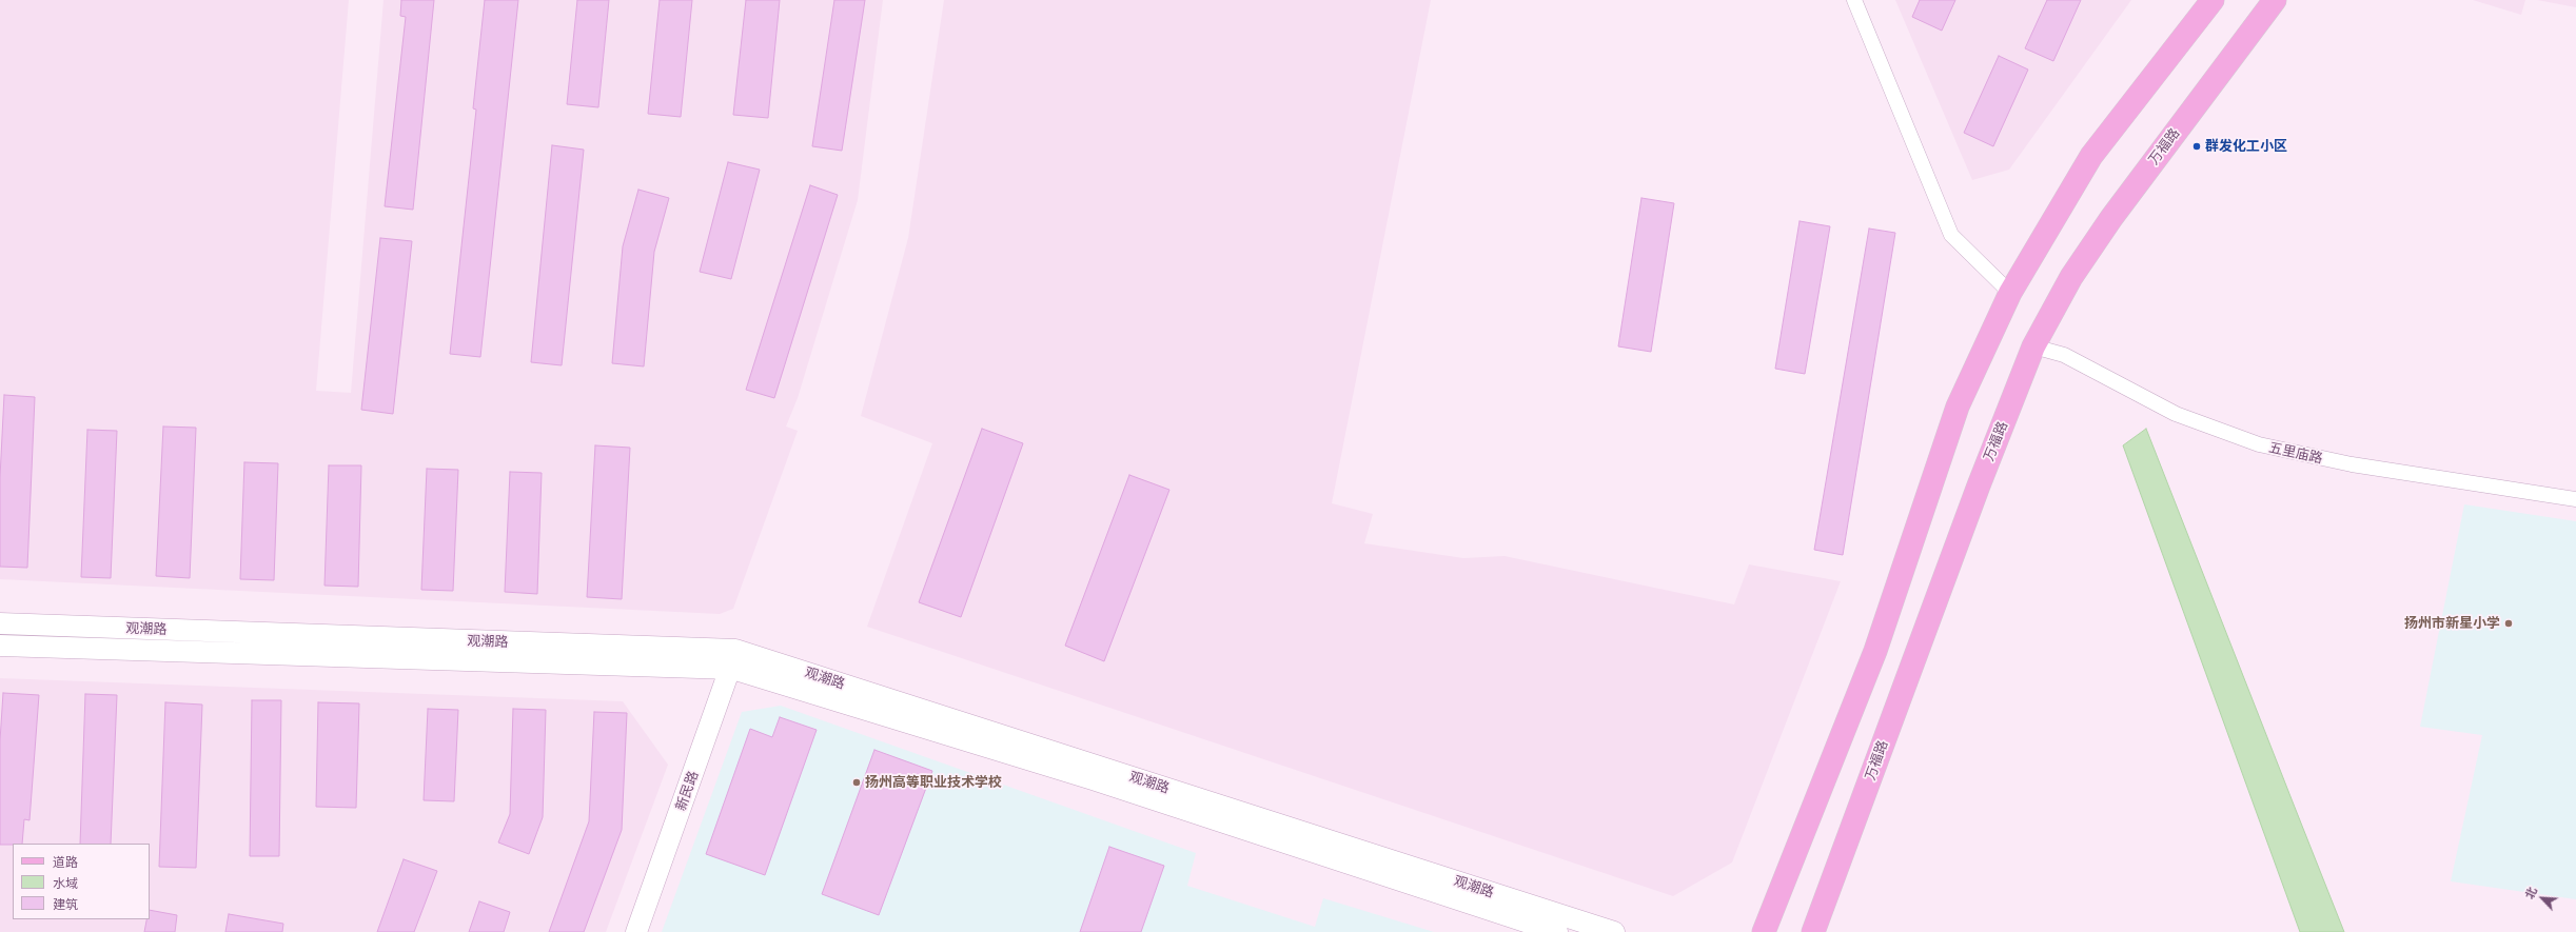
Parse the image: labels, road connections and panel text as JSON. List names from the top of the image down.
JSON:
{
  "streets": {
    "main road": ["万福路"],
    "street": ["五里庙路", "观潮路", "新民路"]
  },
  "crossings": [
    ["万福路", "五里庙路"],
    ["观潮路", "新民路"]
  ],
  "places": ["群发化工小区", "扬州市新星小学", "扬州高等职业技术学校"],
  "legend": ["道路", "水域", "建筑"],
  "north": "top left"
}
